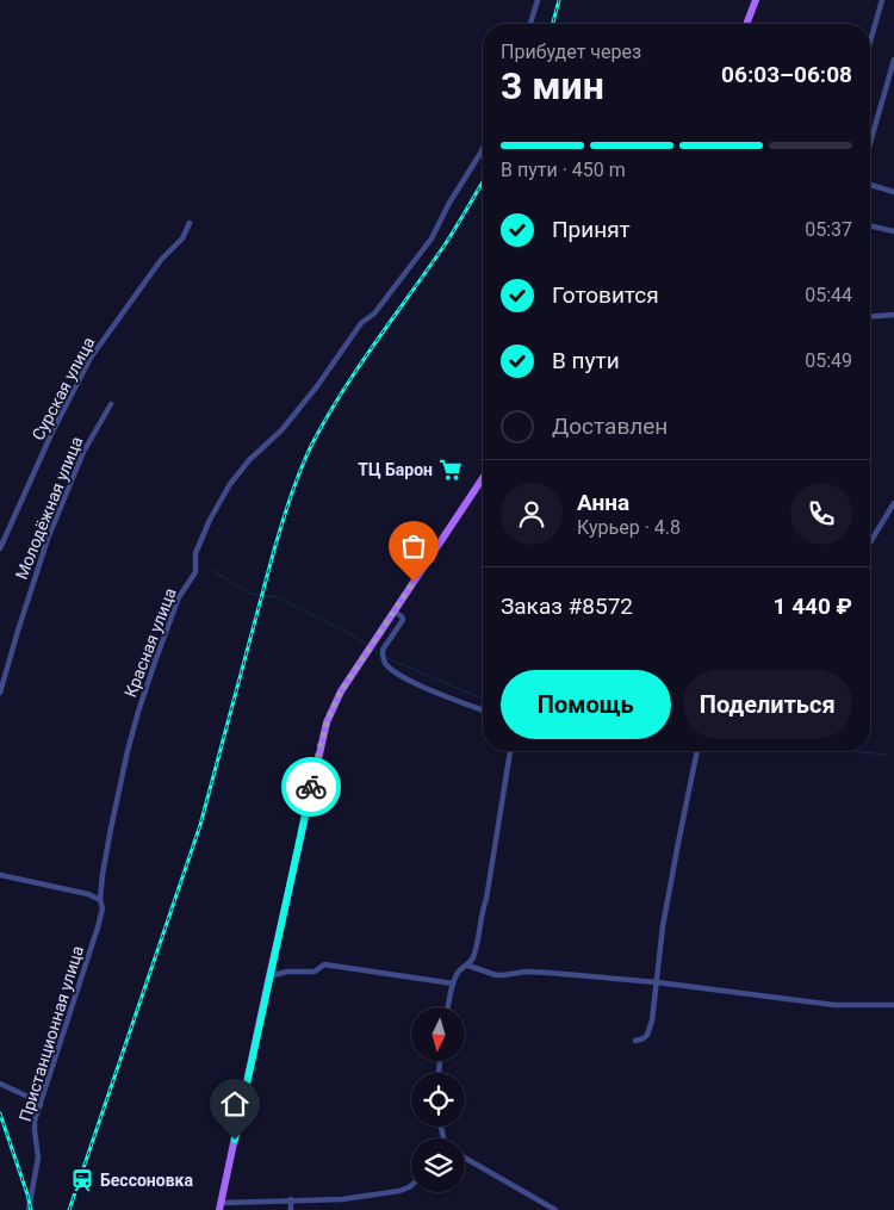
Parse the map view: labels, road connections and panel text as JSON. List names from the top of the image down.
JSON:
{
  "streets": {
    "street": [
      "Сурская улица",
      "Молодёжная улица",
      "Красная улица",
      "Пристанционная улица"
    ]
  },
  "crossings": [
    ["Красная улица", "Пристанционная улица"]
  ],
  "places": {
    "supermarket": ["ТЦ Барон"],
    "station": ["Бессоновка"]
  },
  "north": "bottom",
  "page": {
    "heading": ["3 мин", "Прибудет через", "06:03–06:08"],
    "panel": [
      "Анна",
      "Курьер · 4.8",
      "Заказ #8572",
      "1 440 ₽"
    ],
    "bar": "В пути · 450 m",
    "list": [
      ["Принят", "05:37"],
      ["Готовится", "05:44"],
      ["В пути", "05:49"],
      "Доставлен"
    ],
    "buttons": ["Помощь", "Поделиться"]
  }
}
